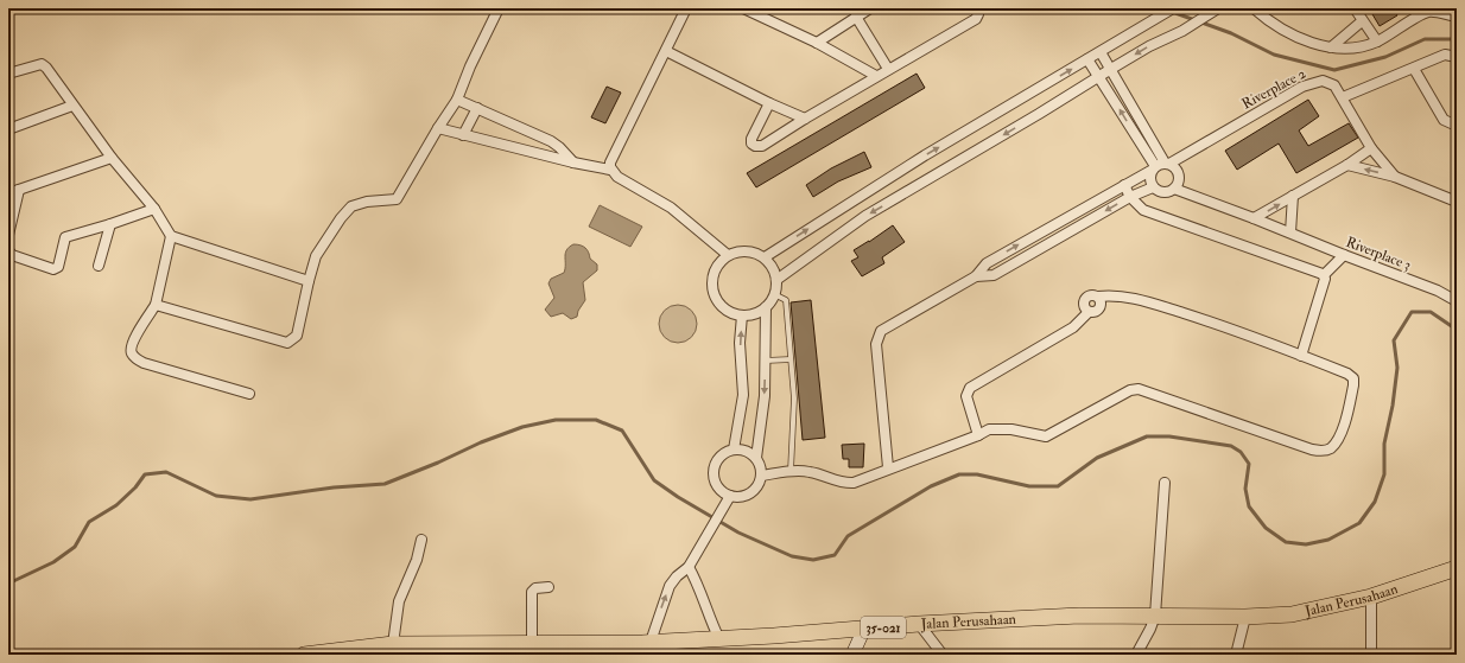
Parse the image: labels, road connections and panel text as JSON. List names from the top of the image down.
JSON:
{
  "streets": {
    "main road": ["Jalan Perusahaan", "35-021"],
    "street": ["Riverplace 2", "Riverplace 3"]
  },
  "crossings": [
    ["Riverplace 2", "Riverplace 3"]
  ]
}
